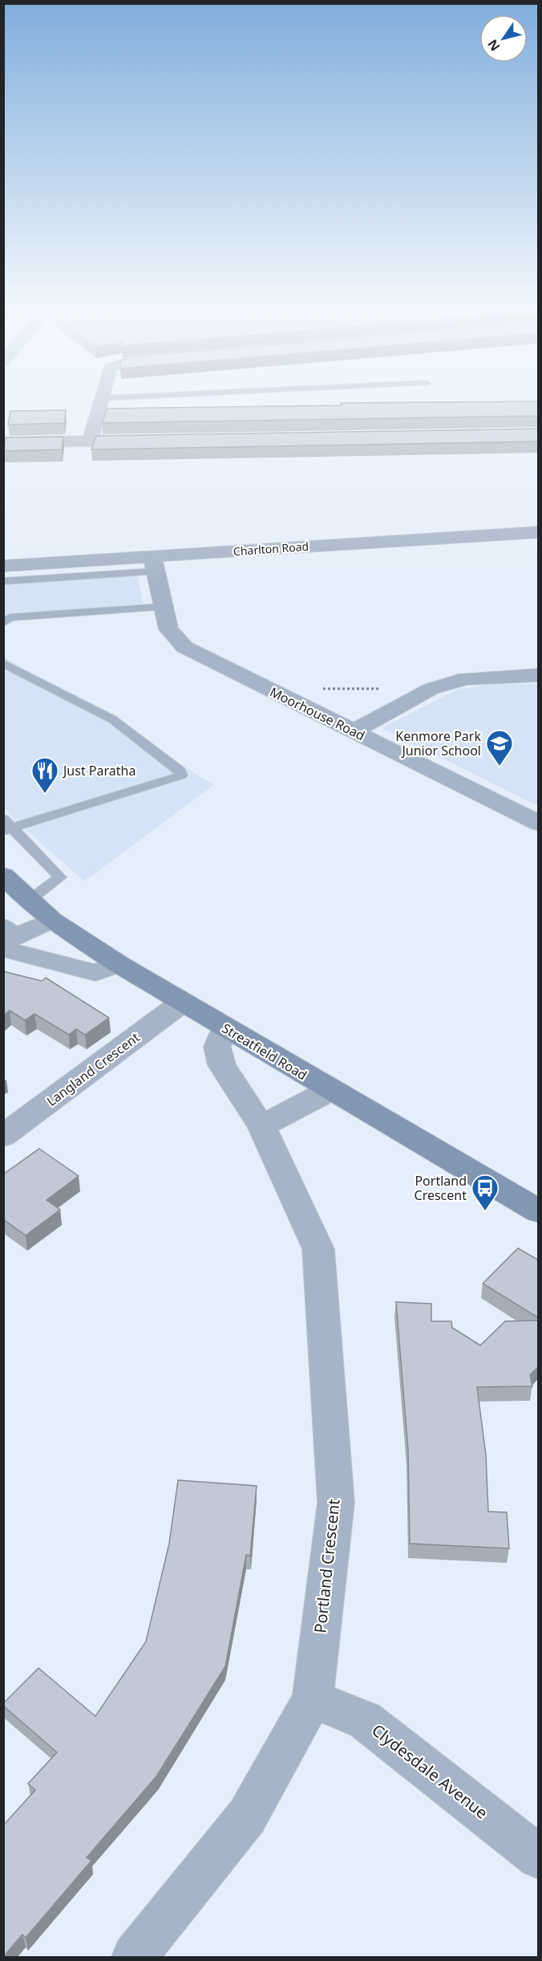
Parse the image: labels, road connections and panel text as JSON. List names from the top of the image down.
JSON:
{
  "streets": {
    "street": [
      "Charlton Road",
      "Moorhouse Road",
      "Streatfield Road",
      "Langland Crescent",
      "Portland Crescent",
      "Clydesdale Avenue"
    ]
  },
  "crossings": [
    ["Charlton Road", "Moorhouse Road"],
    ["Streatfield Road", "Langland Crescent"],
    ["Streatfield Road", "Portland Crescent"],
    ["Portland Crescent", "Clydesdale Avenue"]
  ],
  "places": {
    "school or university": ["Kenmore Park Junior School"],
    "restaurant": ["Just Paratha"],
    "bus stop": ["Portland Crescent"]
  },
  "north": "bottom left"
}
